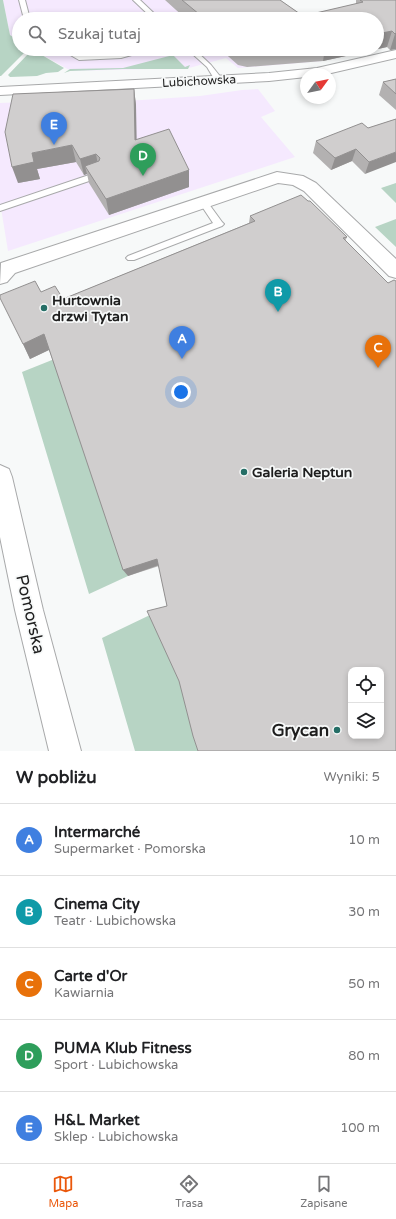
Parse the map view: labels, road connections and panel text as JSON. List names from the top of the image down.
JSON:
{
  "streets": {
    "street": ["Lubichowska", "Pomorska"]
  },
  "places": ["Hurtownia drzwi Tytan", "Galeria Neptun", "Grycan"],
  "north": "top right",
  "page": {
    "search": "Szukaj tutaj",
    "pins": [
      "E",
      "D",
      "B",
      "A",
      "C"
    ],
    "heading": ["W pobliżu", "Wyniki: 5"],
    "list": [
      {
        "mark": "A",
        "name": "Intermarché",
        "note": "Supermarket · Pomorska",
        "value": "10 m"
      },
      {
        "mark": "B",
        "name": "Cinema City",
        "note": "Teatr · Lubichowska",
        "value": "30 m"
      },
      {
        "mark": "C",
        "name": "Carte d'Or",
        "note": "Kawiarnia",
        "value": "50 m"
      },
      {
        "mark": "D",
        "name": "PUMA Klub Fitness",
        "note": "Sport · Lubichowska",
        "value": "80 m"
      },
      {
        "mark": "E",
        "name": "H&L Market",
        "note": "Sklep · Lubichowska",
        "value": "100 m"
      }
    ],
    "nav": ["Mapa", "Trasa", "Zapisane"]
  }
}
